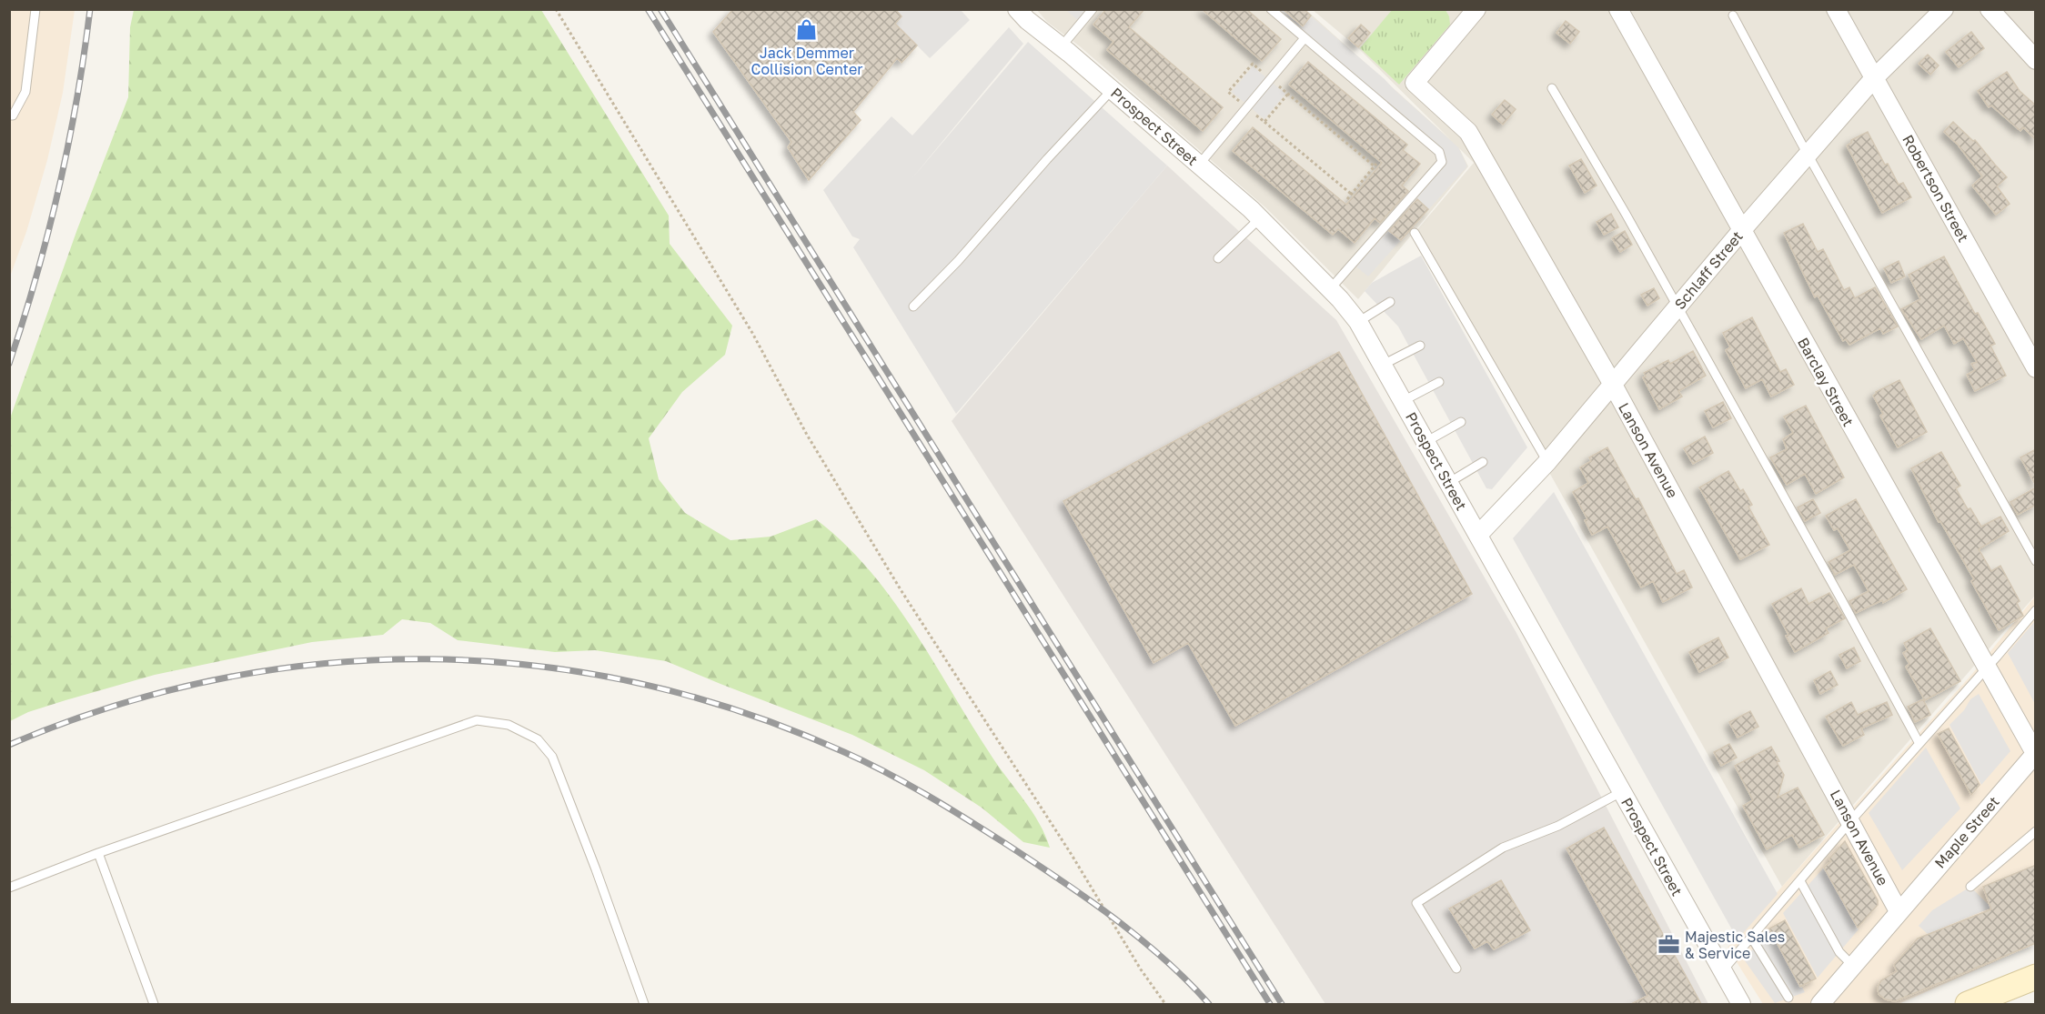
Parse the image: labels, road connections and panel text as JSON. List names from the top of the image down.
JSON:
{
  "streets": {
    "street": [
      "Prospect Street",
      "Robertson Street",
      "Schlaff Street",
      "Barclay Street",
      "Lanson Avenue",
      "Maple Street"
    ]
  },
  "crossings": [
    ["Prospect Street", "Schlaff Street"],
    ["Robertson Street", "Schlaff Street"],
    ["Schlaff Street", "Barclay Street"],
    ["Schlaff Street", "Lanson Avenue"],
    ["Barclay Street", "Maple Street"],
    ["Lanson Avenue", "Maple Street"]
  ],
  "places": {
    "shop": ["Jack Demmer Collision Center"],
    "office": ["Majestic Sales & Service"]
  }
}
